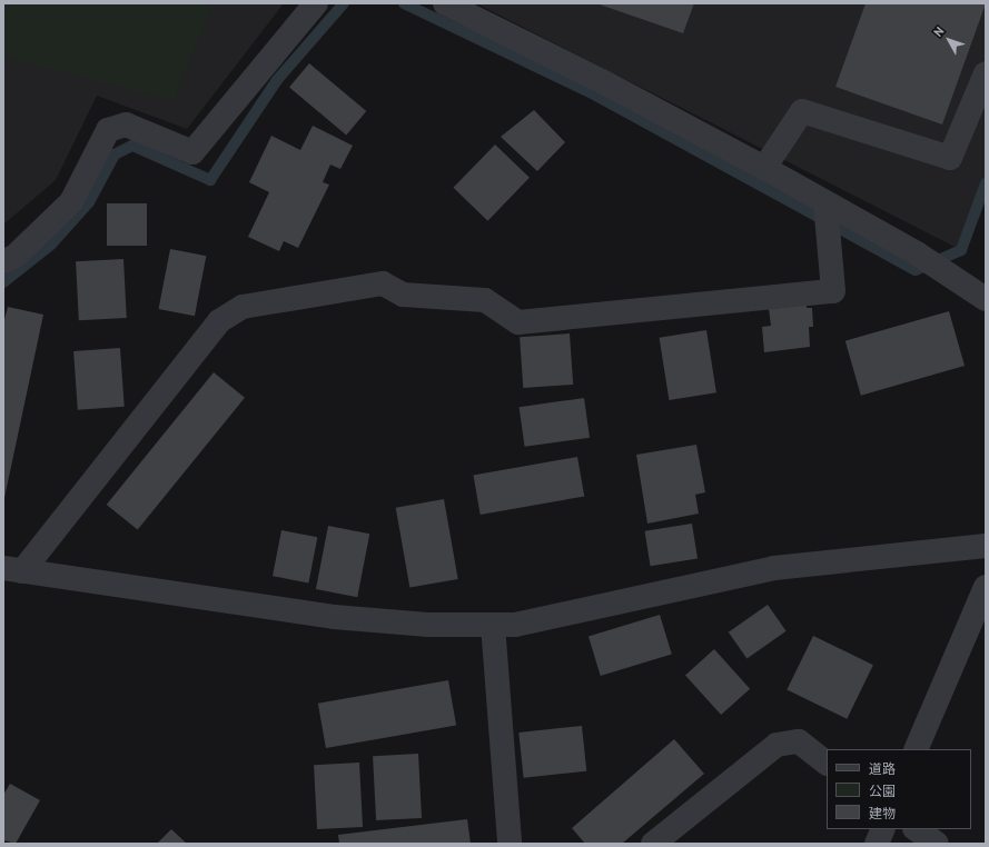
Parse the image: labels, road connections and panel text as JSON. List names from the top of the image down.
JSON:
{
  "legend": ["道路", "公園", "建物"],
  "north": "top left"
}
